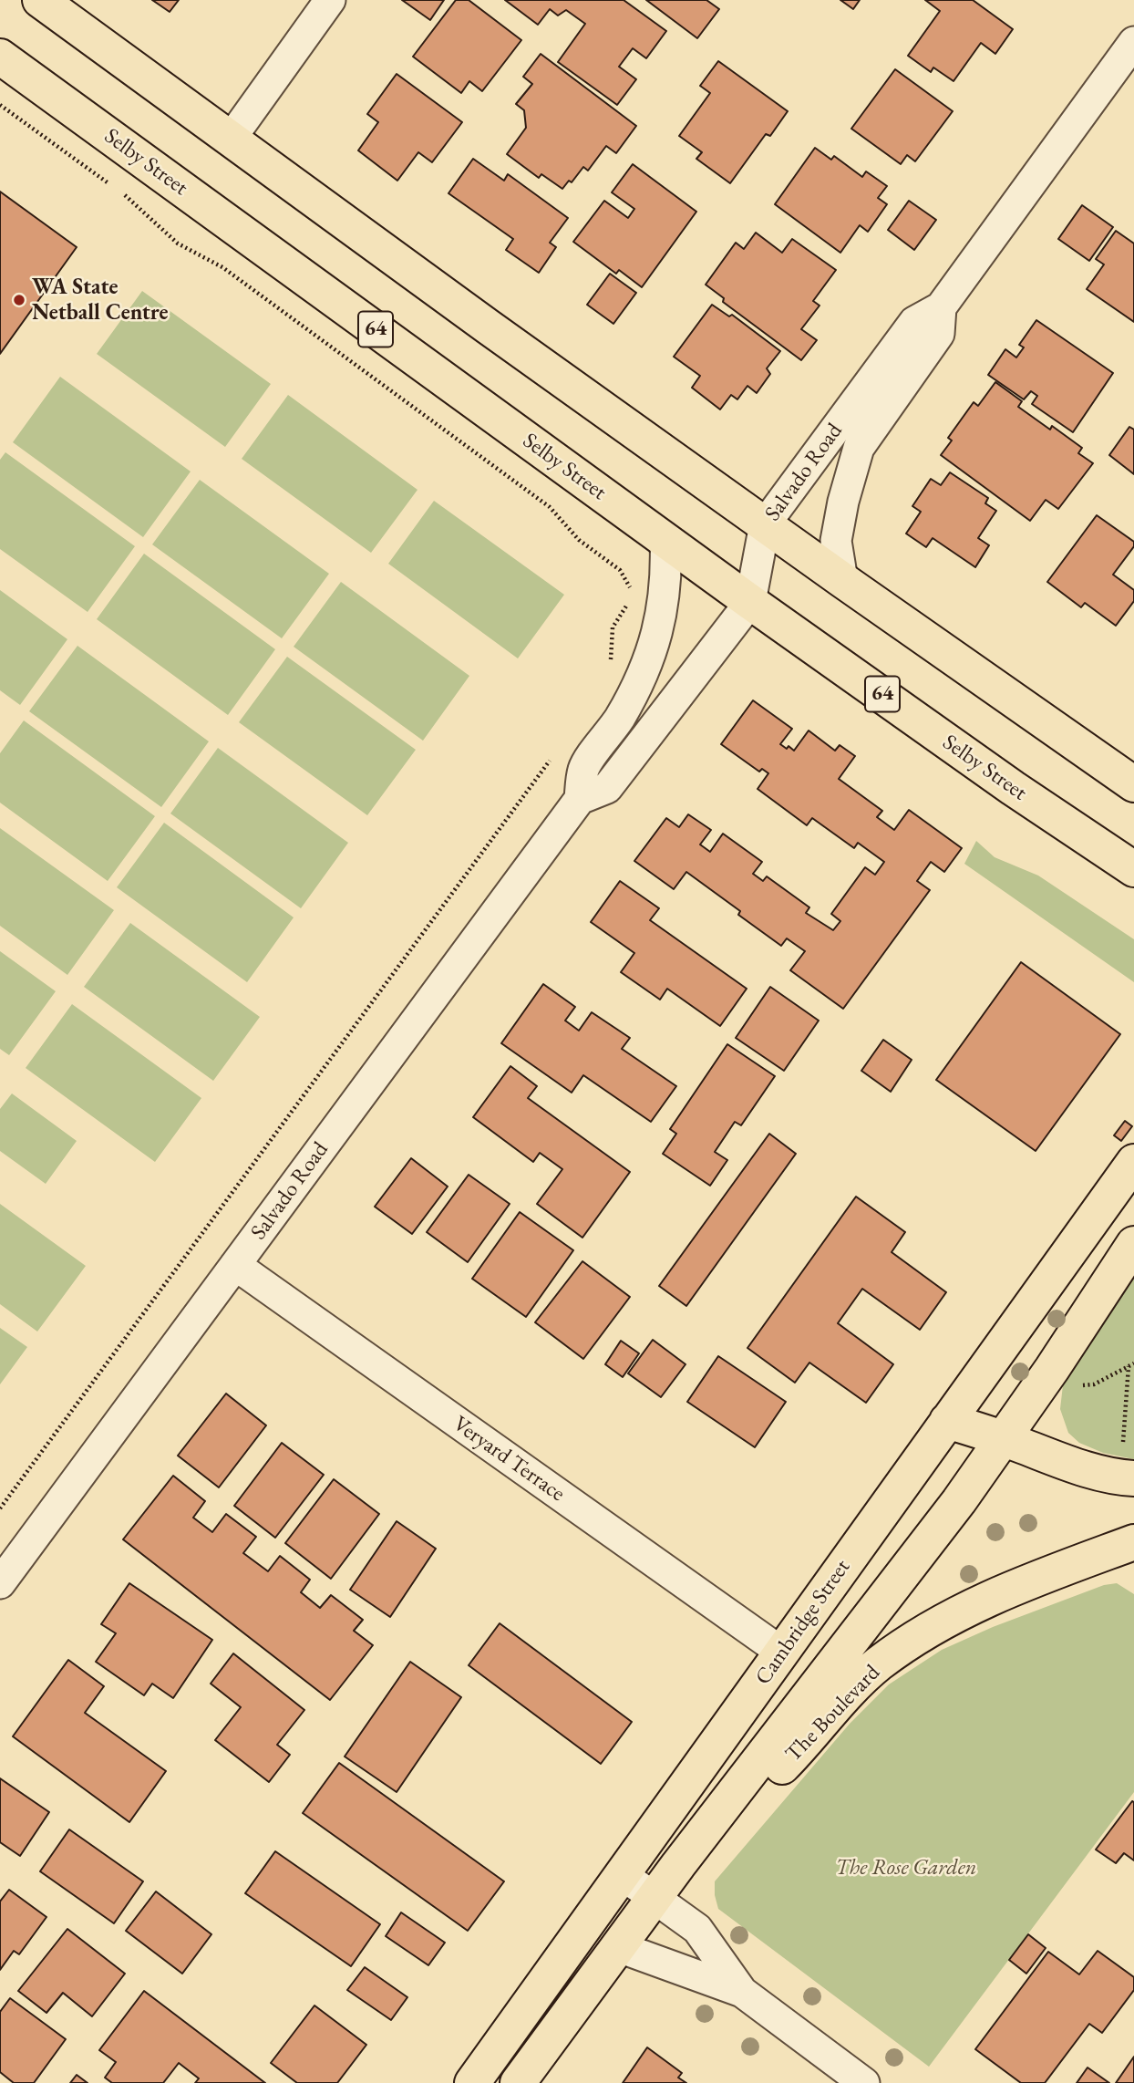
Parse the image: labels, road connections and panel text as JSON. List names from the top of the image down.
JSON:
{
  "streets": {
    "main road": [
      "Selby Street",
      "64",
      "Cambridge Street",
      "The Boulevard"
    ],
    "street": ["Salvado Road", "Veryard Terrace"]
  },
  "crossings": [
    ["Selby Street", "Salvado Road"],
    ["Salvado Road", "Veryard Terrace"],
    ["Veryard Terrace", "Cambridge Street"],
    ["Cambridge Street", "The Boulevard"]
  ],
  "parks": ["The Rose Garden"],
  "places": ["WA State Netball Centre"]
}
